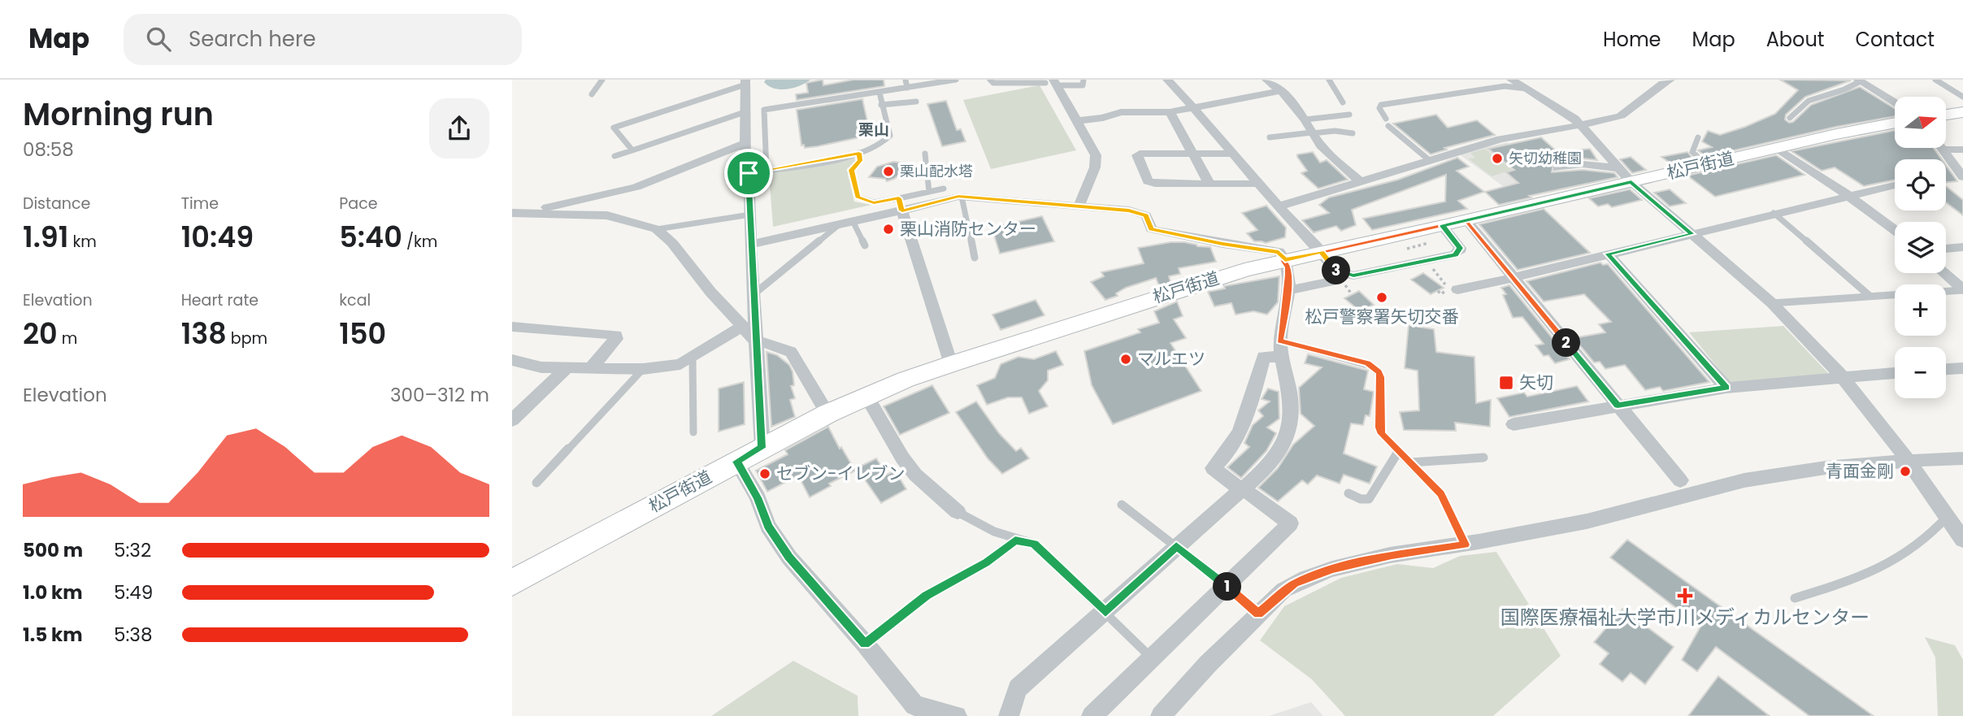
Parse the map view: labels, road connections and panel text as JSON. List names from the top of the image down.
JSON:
{
  "streets": {
    "main road": ["松戸街道"]
  },
  "districts": ["栗山"],
  "places": {
    "other": [
      "矢切幼稚園",
      "栗山配水塔",
      "栗山消防センター",
      "松戸警察署矢切交番",
      "マルエツ",
      "青面金剛",
      "セブン-イレブン"
    ],
    "transit": ["矢切"],
    "health": ["国際医療福祉大学市川メディカルセンター"]
  },
  "north": "right",
  "page": {
    "header": "Map",
    "search": "Search here",
    "nav": [
      "Home",
      "Map",
      "About",
      "Contact"
    ],
    "heading": ["Morning run", "08:58"],
    "map_buttons": ["+", "−"],
    "stats": [
      ["Distance", "1.91 km"],
      ["Time", "10:49"],
      ["Pace", "5:40 /km"],
      ["Elevation", "20 m"],
      ["Heart rate", "138 bpm"],
      ["kcal", "150"]
    ],
    "pins": ["3", "2", "1"],
    "chart": ["Elevation", "300–312 m"],
    "list": [
      {
        "name": "500 m",
        "note": "5:32"
      },
      {
        "name": "1.0 km",
        "note": "5:49"
      },
      {
        "name": "1.5 km",
        "note": "5:38"
      }
    ]
  }
}
